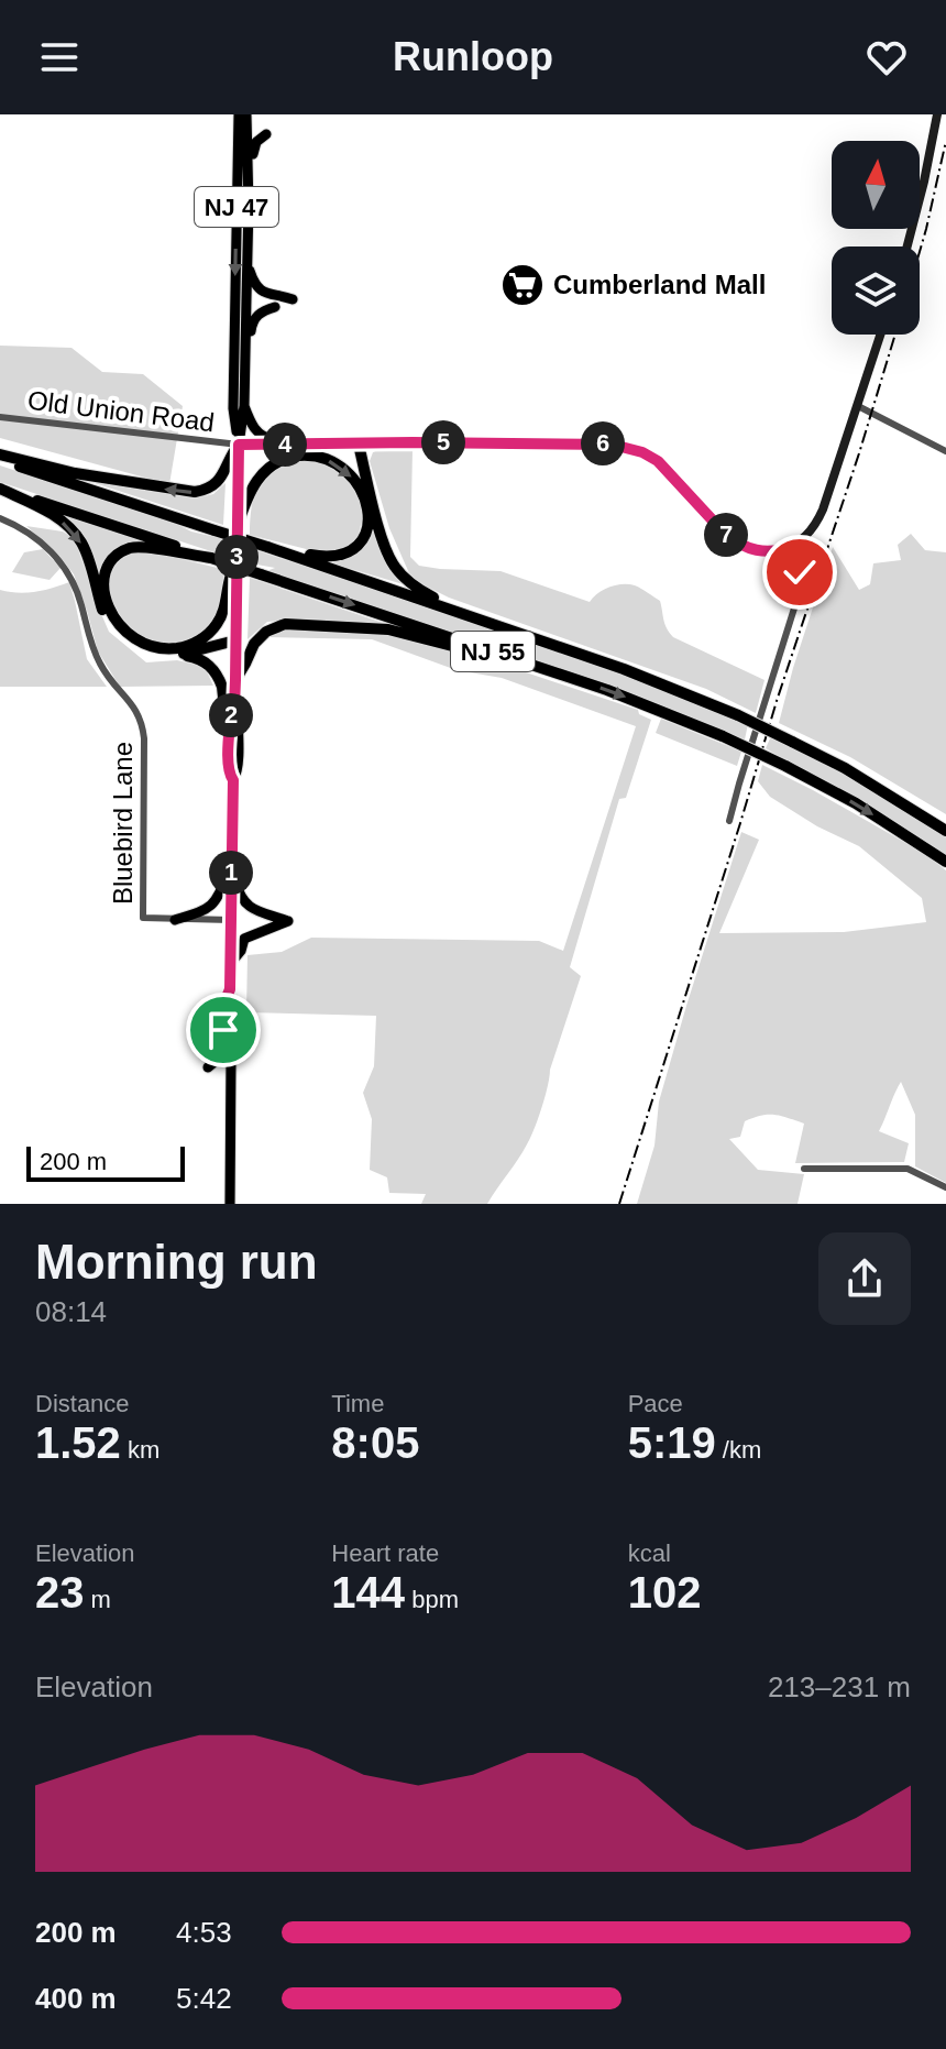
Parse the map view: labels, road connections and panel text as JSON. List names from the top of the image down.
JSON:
{
  "streets": {
    "highway": ["NJ 55"],
    "main road": ["NJ 47"],
    "street": ["Old Union Road", "Bluebird Lane"]
  },
  "crossings": [
    ["NJ 47", "Old Union Road"]
  ],
  "places": {
    "supermarket": ["Cumberland Mall"]
  },
  "scale_bar": "200 m",
  "north": "top",
  "page": {
    "header": "Runloop",
    "pins": [
      "5",
      "6",
      "4",
      "7",
      "3",
      "2",
      "1"
    ],
    "scale": "200 m",
    "heading": ["Morning run", "08:14"],
    "stats": [
      ["Distance", "1.52 km"],
      ["Time", "8:05"],
      ["Pace", "5:19 /km"],
      ["Elevation", "23 m"],
      ["Heart rate", "144 bpm"],
      ["kcal", "102"]
    ],
    "chart": ["Elevation", "213–231 m"],
    "list": [
      {
        "name": "200 m",
        "note": "4:53"
      },
      {
        "name": "400 m",
        "note": "5:42"
      }
    ]
  }
}
